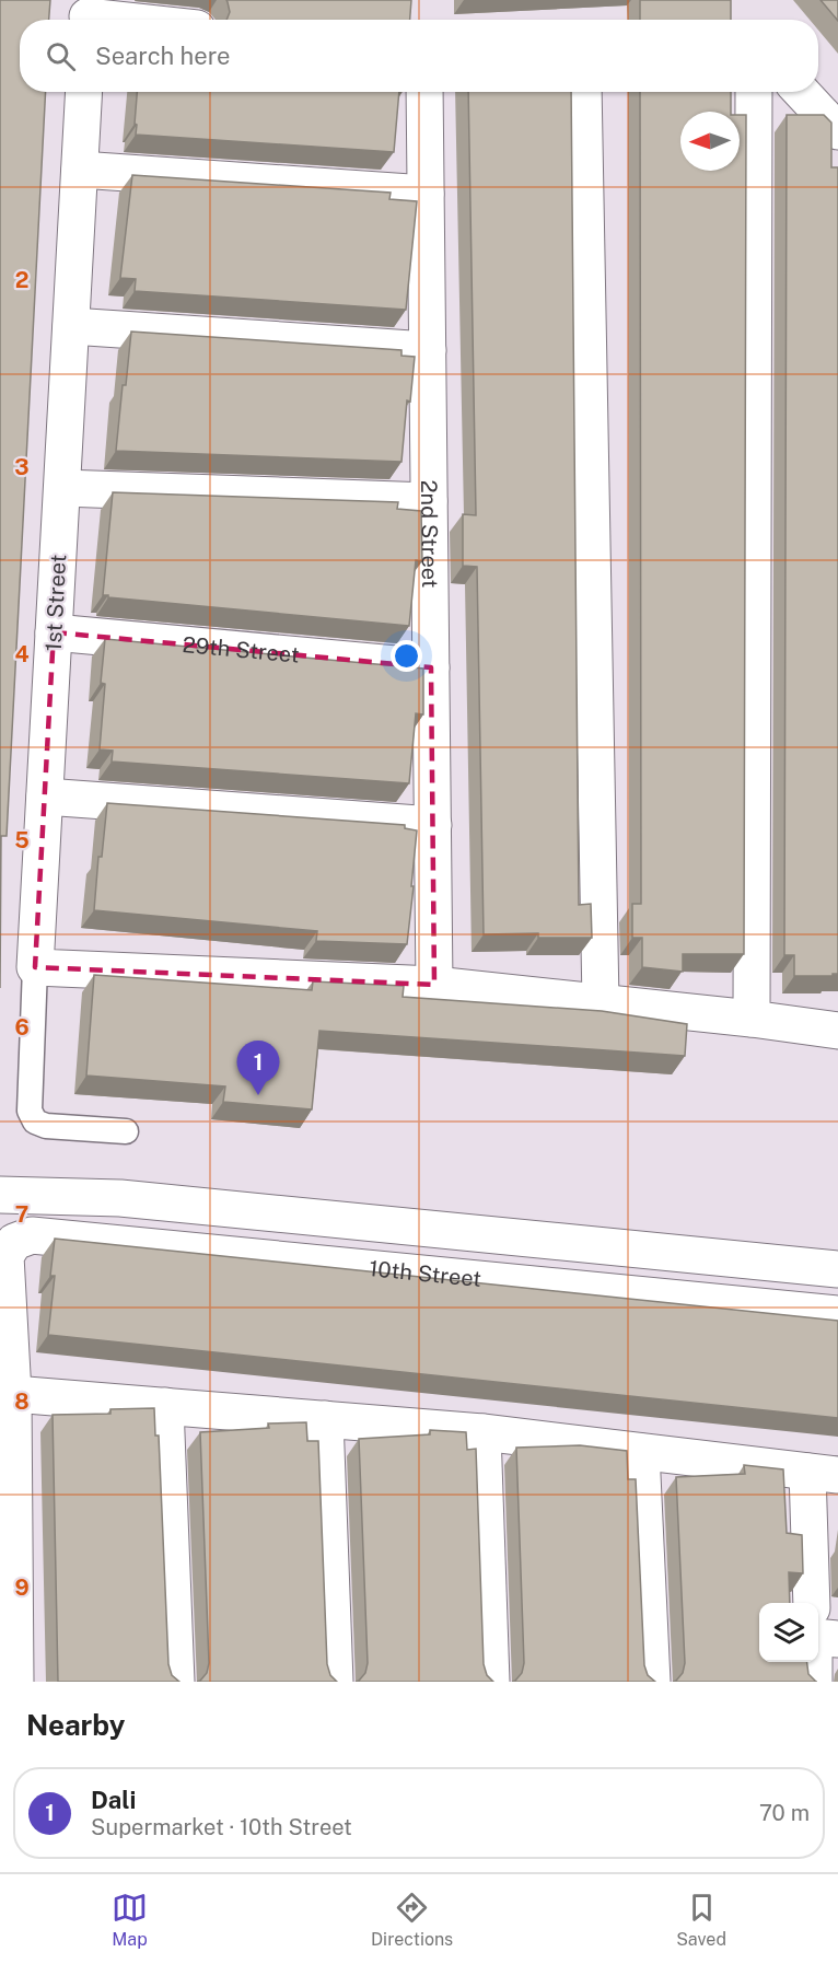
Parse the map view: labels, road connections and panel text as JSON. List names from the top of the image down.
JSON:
{
  "streets": {
    "street": [
      "2nd Street",
      "1st Street",
      "29th Street",
      "10th Street"
    ]
  },
  "crossings": [
    ["2nd Street", "29th Street"],
    ["1st Street", "29th Street"]
  ],
  "north": "left",
  "page": {
    "search": "Search here",
    "pins": "1",
    "heading": "Nearby",
    "list": [
      {
        "mark": "1",
        "name": "Dali",
        "note": "Supermarket · 10th Street",
        "value": "70 m"
      }
    ],
    "nav": ["Map", "Directions", "Saved"]
  },
  "grid": {
    "rows": [
      "2",
      "3",
      "4",
      "5",
      "6",
      "7",
      "8",
      "9"
    ]
  }
}
